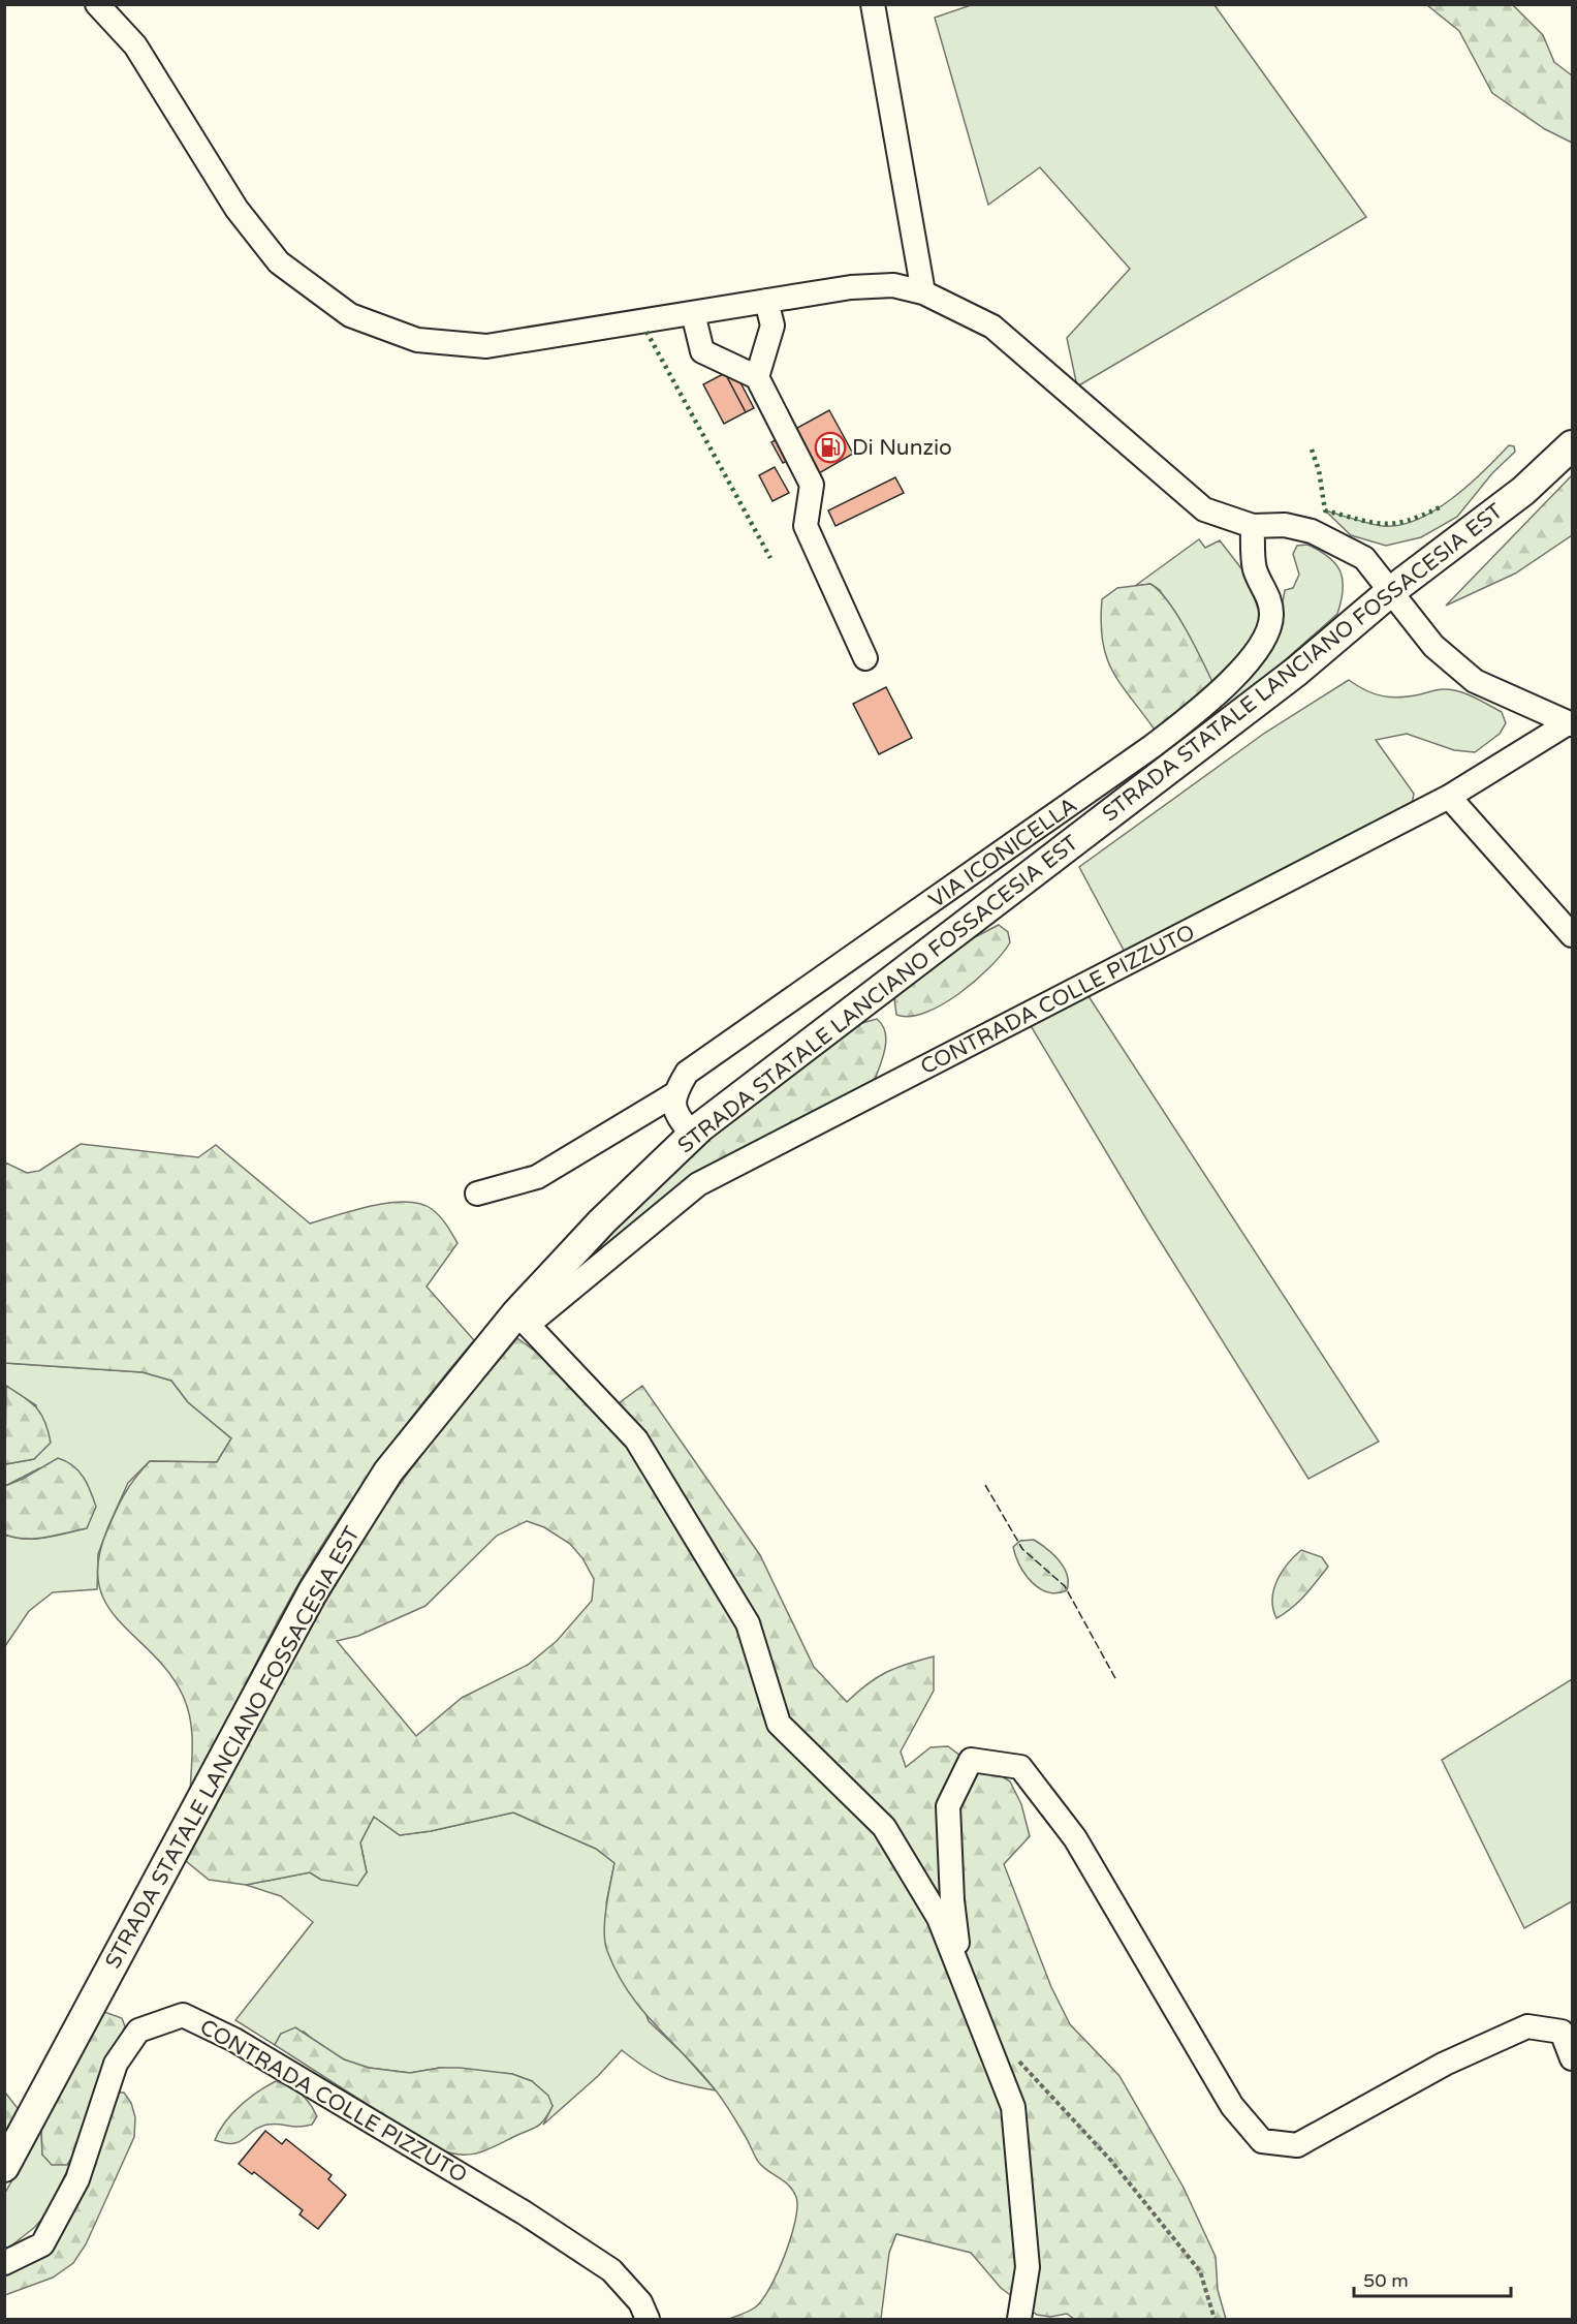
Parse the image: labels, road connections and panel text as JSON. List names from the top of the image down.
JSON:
{
  "streets": {
    "main road": ["STRADA STATALE LANCIANO FOSSACESIA EST"],
    "street": ["VIA ICONICELLA", "CONTRADA COLLE PIZZUTO"]
  },
  "crossings": [
    ["STRADA STATALE LANCIANO FOSSACESIA EST", "CONTRADA COLLE PIZZUTO"]
  ],
  "places": {
    "fuel station": ["Di Nunzio"]
  },
  "scale_bar": "50 m"
}
